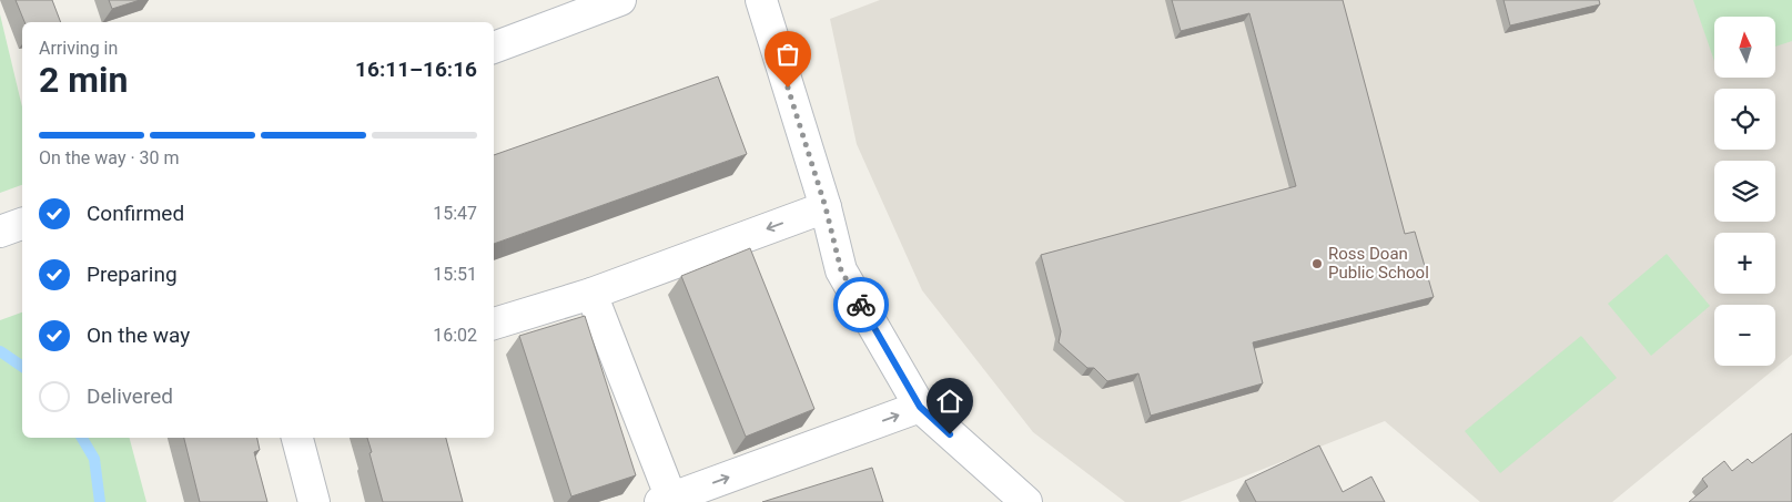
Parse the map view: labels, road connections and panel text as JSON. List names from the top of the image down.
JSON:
{
  "places": ["Ross Doan Public School"],
  "north": "top",
  "page": {
    "map_buttons": ["+", "−"],
    "heading": ["2 min", "Arriving in", "16:11–16:16"],
    "bar": "On the way · 30 m",
    "list": [
      ["Confirmed", "15:47"],
      ["Preparing", "15:51"],
      ["On the way", "16:02"],
      "Delivered"
    ]
  }
}
